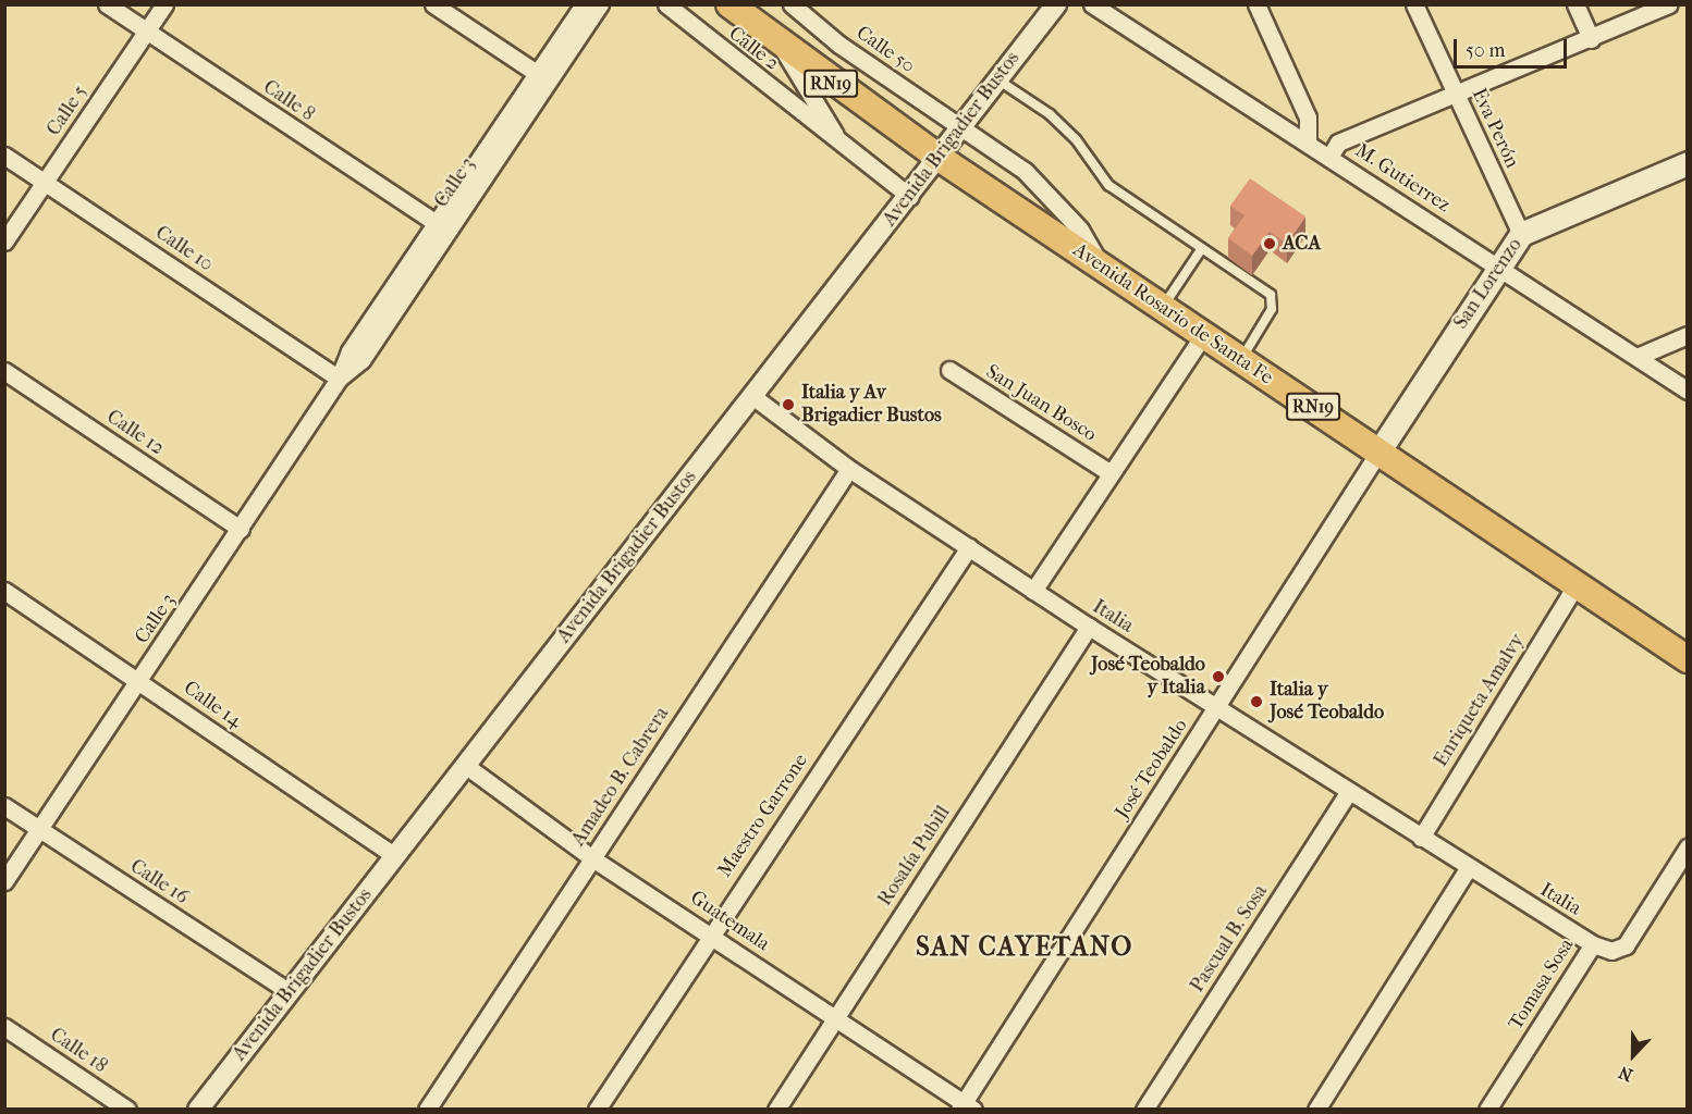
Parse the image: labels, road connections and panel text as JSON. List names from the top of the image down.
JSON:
{
  "streets": {
    "main road": ["RN19", "San Lorenzo", "Avenida Rosario de Santa Fe"],
    "street": [
      "Calle 2",
      "Calle 50",
      "Calle 8",
      "Calle 5",
      "Eva Perón",
      "Avenida Brigadier Bustos",
      "M. Gutierrez",
      "Calle 3",
      "Calle 10",
      "San Juan Bosco",
      "Calle 12",
      "Italia",
      "Enriqueta Amalvy",
      "Calle 14",
      "José Teobaldo",
      "Amadeo B. Cabrera",
      "Maestro Garrone",
      "Rosalía Pubill",
      "Calle 16",
      "Guatemala",
      "Pascual B. Sosa",
      "Tomasa Sosa",
      "Calle 18"
    ]
  },
  "crossings": [
    ["Calle 2", "Avenida Brigadier Bustos"],
    ["Calle 50", "Avenida Brigadier Bustos"],
    ["Calle 50", "Avenida Rosario de Santa Fe"],
    ["Calle 8", "Calle 5"],
    ["Calle 8", "Calle 3"],
    ["Calle 5", "Calle 10"],
    ["Eva Perón", "San Lorenzo"],
    ["Avenida Brigadier Bustos", "Avenida Rosario de Santa Fe"],
    ["Avenida Brigadier Bustos", "Italia"],
    ["Avenida Brigadier Bustos", "Calle 14"],
    ["Avenida Brigadier Bustos", "Calle 16"],
    ["Avenida Brigadier Bustos", "Guatemala"],
    ["M. Gutierrez", "San Lorenzo"],
    ["Calle 3", "Calle 10"],
    ["Calle 3", "Calle 12"],
    ["Calle 3", "Calle 14"],
    ["Calle 3", "Calle 16"],
    ["San Lorenzo", "Avenida Rosario de Santa Fe"],
    ["San Lorenzo", "José Teobaldo"],
    ["Avenida Rosario de Santa Fe", "Enriqueta Amalvy"],
    ["Avenida Rosario de Santa Fe", "José Teobaldo"],
    ["Italia", "Enriqueta Amalvy"],
    ["Italia", "José Teobaldo"],
    ["Italia", "Amadeo B. Cabrera"],
    ["Italia", "Maestro Garrone"],
    ["Italia", "Rosalía Pubill"],
    ["Italia", "Pascual B. Sosa"],
    ["Italia", "Tomasa Sosa"],
    ["José Teobaldo", "Guatemala"],
    ["Amadeo B. Cabrera", "Guatemala"],
    ["Maestro Garrone", "Guatemala"],
    ["Rosalía Pubill", "Guatemala"]
  ],
  "districts": ["SAN CAYETANO"],
  "places": [
    "ACA",
    "Italia y Av Brigadier Bustos",
    "José Teobaldo y Italia",
    "Italia y José Teobaldo"
  ],
  "scale_bar": "50 m",
  "north": "bottom"
}
